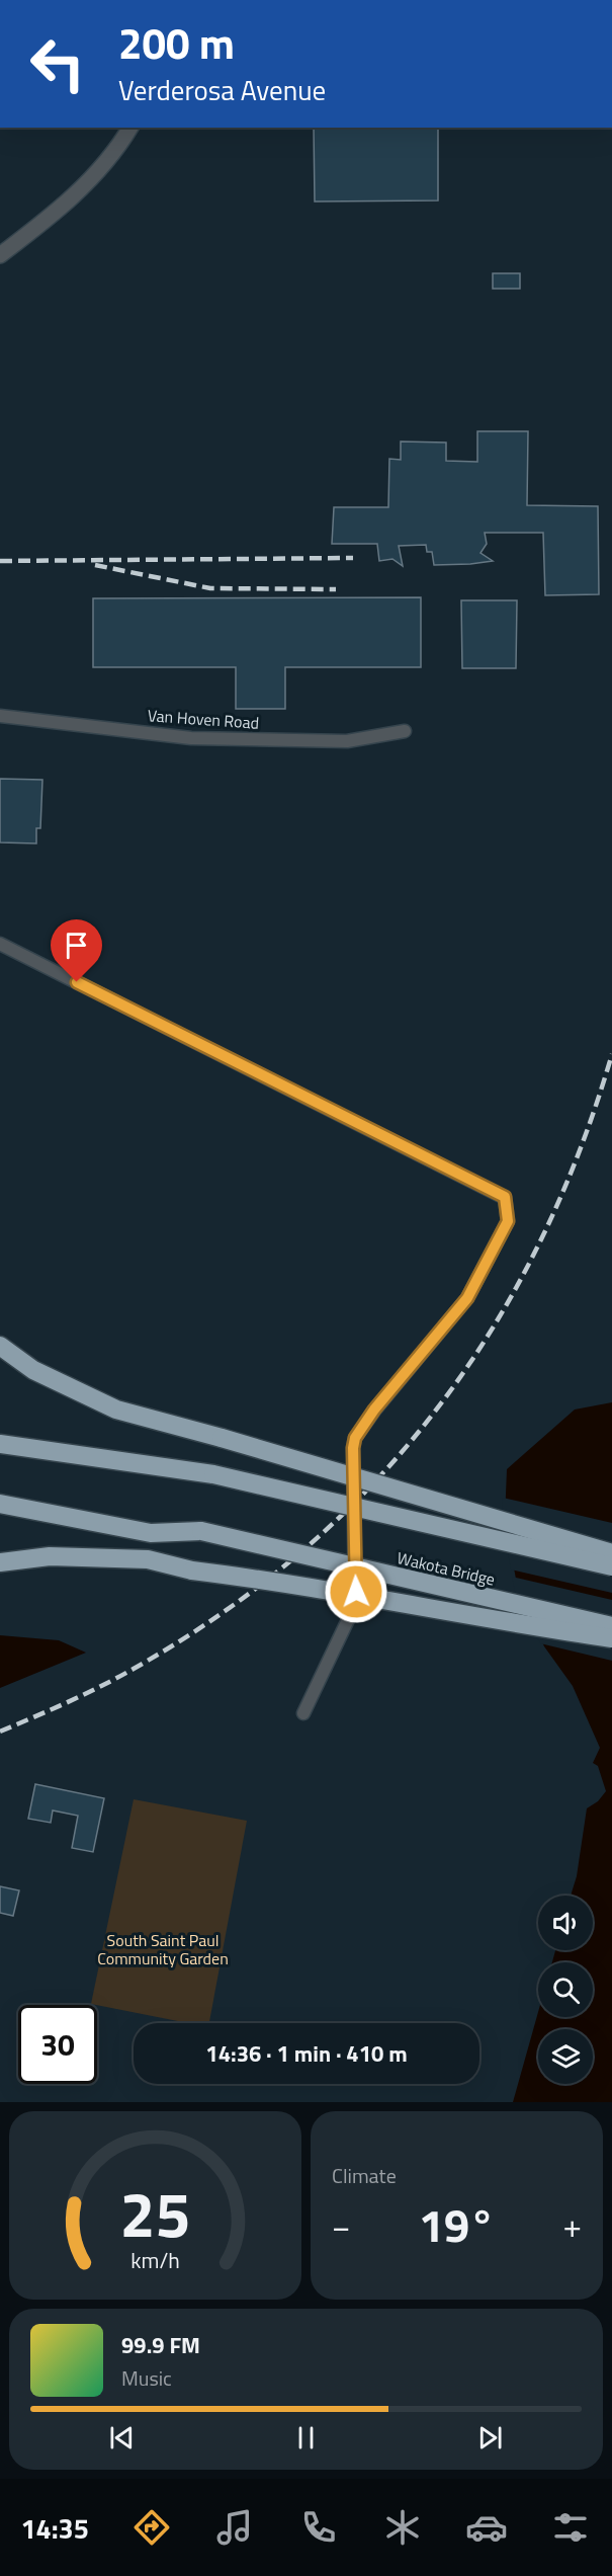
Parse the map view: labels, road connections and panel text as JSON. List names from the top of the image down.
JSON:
{
  "streets": {
    "highway": ["Wakota Bridge"],
    "street": ["Van Hoven Road"]
  },
  "parks": ["South Saint Paul Community Garden"],
  "page": {
    "turn": ["200 m", "Verderosa Avenue"],
    "limit": "30",
    "trip": "14:36 · 1 min · 410 m",
    "tile": "Climate",
    "heat": ["−", "19°", "+"],
    "song": ["99.9 FM", "Music"],
    "tabs": "14:35",
    "gauge": ["25", "km/h"]
  }
}
